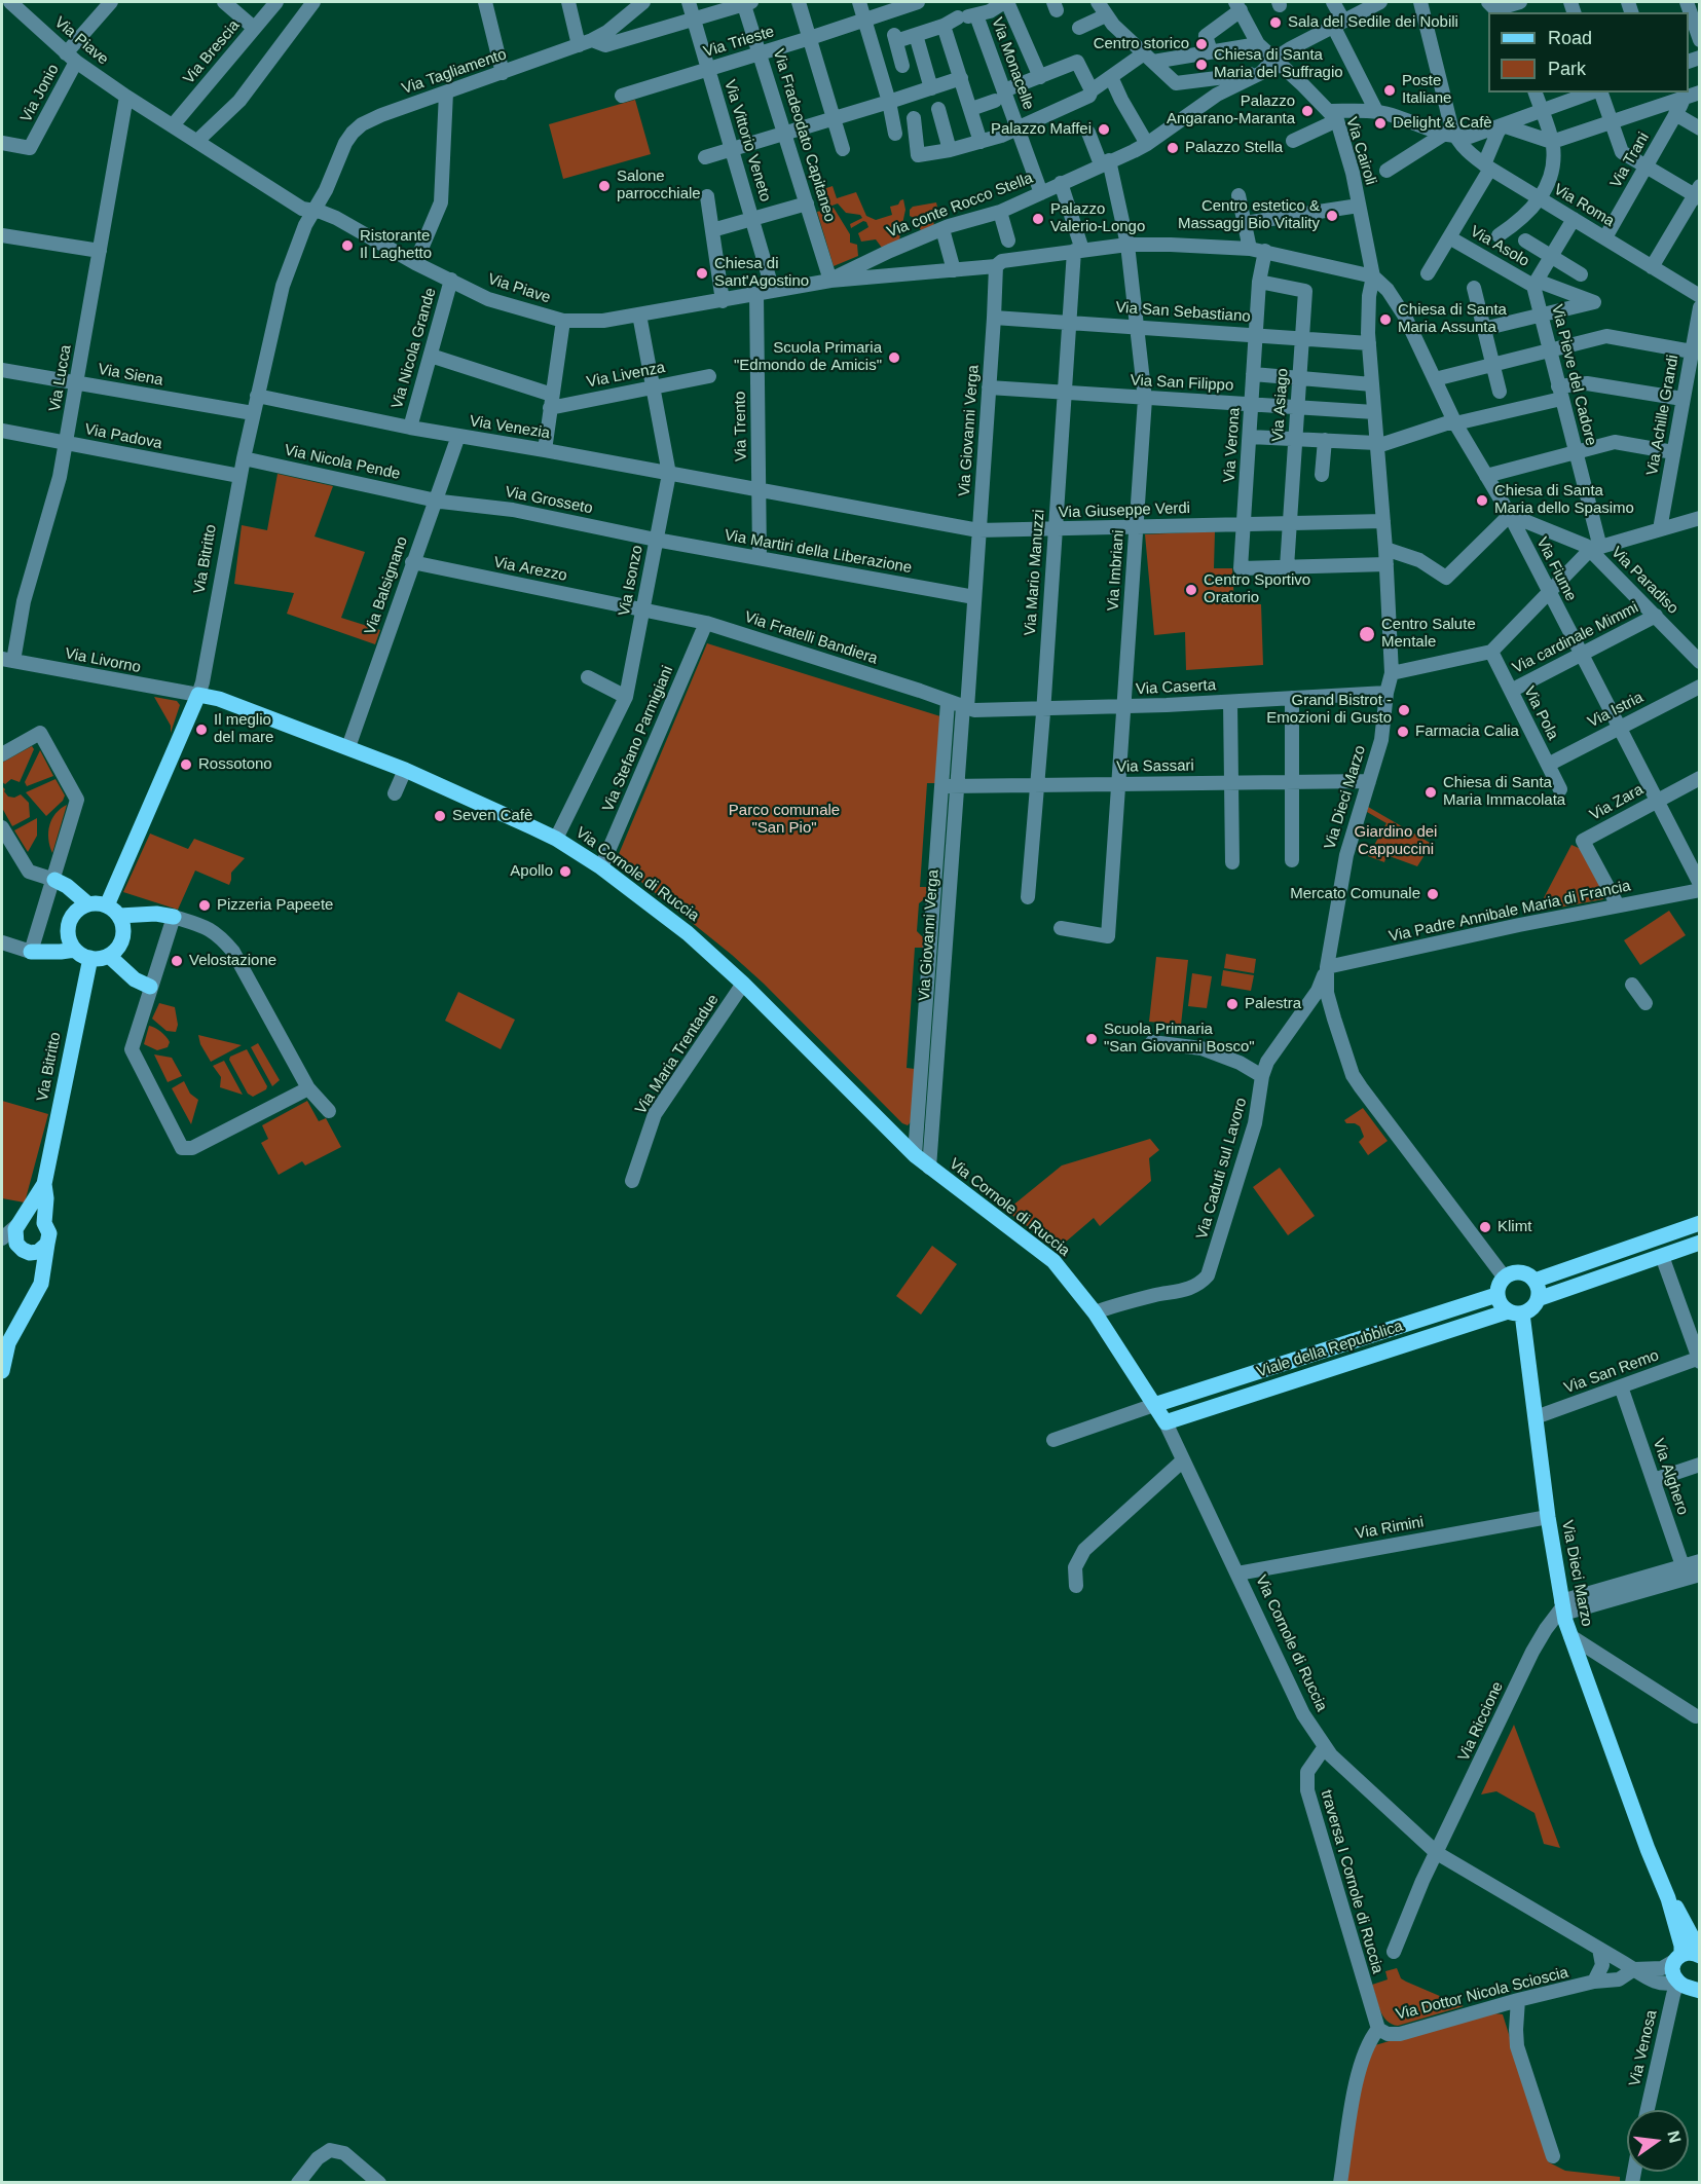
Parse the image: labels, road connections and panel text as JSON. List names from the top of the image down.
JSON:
{
  "streets": {
    "main road": [
      "Via Bitritto",
      "Via Dieci Marzo",
      "Via Cornole di Ruccia",
      "Viale della Repubblica"
    ],
    "street": [
      "Via Piave",
      "Via Trieste",
      "Via Brescia",
      "Via Monacelle",
      "Via Tagliamento",
      "Via Jonio",
      "Via Fradeodato Capitaneo",
      "Via Vittorio Veneto",
      "Via Cairoli",
      "Via Trani",
      "Via conte Rocco Stella",
      "Via Roma",
      "Via Asolo",
      "Via San Sebastiano",
      "Via Nicola Grande",
      "Via Siena",
      "Via Livenza",
      "Via Pieve del Cadore",
      "Via Lucca",
      "Via San Filippo",
      "Via Asiago",
      "Via Achille Grandi",
      "Via Trento",
      "Via Venezia",
      "Via Giovanni Verga",
      "Via Padova",
      "Via Verona",
      "Via Nicola Pende",
      "Via Grosseto",
      "Via Giuseppe Verdi",
      "Via Martiri della Liberazione",
      "Via Arezzo",
      "Via Fiume",
      "Via Imbriani",
      "Via Mario Manuzzi",
      "Via Isonzo",
      "Via Paradiso",
      "Via Balsignano",
      "Via Fratelli Bandiera",
      "Via cardinale Mimmi",
      "Via Livorno",
      "Via Caserta",
      "Via Istria",
      "Via Pola",
      "Via Stefano Parmigiani",
      "Via Sassari",
      "Via Zara",
      "Via Padre Annibale Maria di Francia",
      "Via Maria Trentadue",
      "Via Caduti sul Lavoro",
      "Via San Remo",
      "Via Alghero",
      "Via Rimini",
      "Via Riccione",
      "traversa I Cornole di Ruccia",
      "Via Dottor Nicola Scioscia",
      "Via Venosa"
    ]
  },
  "crossings": [
    ["Via Piave", "Via Brescia"],
    ["Via Piave", "Via Tagliamento"],
    ["Via Piave", "Via Jonio"],
    ["Via Piave", "Via Fradeodato Capitaneo"],
    ["Via Piave", "Via Vittorio Veneto"],
    ["Via Piave", "Via conte Rocco Stella"],
    ["Via Piave", "Via Nicola Grande"],
    ["Via Piave", "Via Lucca"],
    ["Via Piave", "Via Trento"],
    ["Via Piave", "Via Bitritto"],
    ["Via Piave", "Via Isonzo"],
    ["Via Trieste", "Via Fradeodato Capitaneo"],
    ["Via Trieste", "Via Vittorio Veneto"],
    ["Via Monacelle", "Via conte Rocco Stella"],
    ["Via Tagliamento", "Via Bitritto"],
    ["Via Fradeodato Capitaneo", "Via conte Rocco Stella"],
    ["Via Cairoli", "Via conte Rocco Stella"],
    ["Via Cairoli", "Via Fiume"],
    ["Via Cairoli", "Via Dieci Marzo"],
    ["Via Trani", "Via Roma"],
    ["Via conte Rocco Stella", "Via Imbriani"],
    ["Via Roma", "Via Achille Grandi"],
    ["Via Asolo", "Via Pieve del Cadore"],
    ["Via San Sebastiano", "Via Asiago"],
    ["Via San Sebastiano", "Via Giovanni Verga"],
    ["Via San Sebastiano", "Via Verona"],
    ["Via San Sebastiano", "Via Imbriani"],
    ["Via San Sebastiano", "Via Mario Manuzzi"],
    ["Via San Sebastiano", "Via Dieci Marzo"],
    ["Via Nicola Grande", "Via Venezia"],
    ["Via Siena", "Via Lucca"],
    ["Via Siena", "Via Bitritto"],
    ["Via Livenza", "Via Isonzo"],
    ["Via Pieve del Cadore", "Via Paradiso"],
    ["Via Lucca", "Via Padova"],
    ["Via Lucca", "Via Livorno"],
    ["Via San Filippo", "Via Asiago"],
    ["Via San Filippo", "Via Giovanni Verga"],
    ["Via San Filippo", "Via Verona"],
    ["Via San Filippo", "Via Imbriani"],
    ["Via San Filippo", "Via Mario Manuzzi"],
    ["Via San Filippo", "Via Dieci Marzo"],
    ["Via Asiago", "Via Verona"],
    ["Via Asiago", "Via Giuseppe Verdi"],
    ["Via Trento", "Via Venezia"],
    ["Via Trento", "Via Giuseppe Verdi"],
    ["Via Trento", "Via Martiri della Liberazione"],
    ["Via Venezia", "Via Giuseppe Verdi"],
    ["Via Venezia", "Via Bitritto"],
    ["Via Venezia", "Via Isonzo"],
    ["Via Venezia", "Via Balsignano"],
    ["Via Giovanni Verga", "Via Giuseppe Verdi"],
    ["Via Giovanni Verga", "Via Martiri della Liberazione"],
    ["Via Giovanni Verga", "Via Fratelli Bandiera"],
    ["Via Giovanni Verga", "Via Caserta"],
    ["Via Giovanni Verga", "Via Sassari"],
    ["Via Giovanni Verga", "Via Cornole di Ruccia"],
    ["Via Padova", "Via Bitritto"],
    ["Via Verona", "Via Giuseppe Verdi"],
    ["Via Nicola Pende", "Via Grosseto"],
    ["Via Nicola Pende", "Via Bitritto"],
    ["Via Nicola Pende", "Via Balsignano"],
    ["Via Grosseto", "Via Martiri della Liberazione"],
    ["Via Grosseto", "Via Isonzo"],
    ["Via Grosseto", "Via Balsignano"],
    ["Via Giuseppe Verdi", "Via Imbriani"],
    ["Via Giuseppe Verdi", "Via Mario Manuzzi"],
    ["Via Giuseppe Verdi", "Via Dieci Marzo"],
    ["Via Martiri della Liberazione", "Via Isonzo"],
    ["Via Bitritto", "Via Livorno"],
    ["Via Bitritto", "Via Cornole di Ruccia"],
    ["Via Arezzo", "Via Isonzo"],
    ["Via Arezzo", "Via Balsignano"],
    ["Via Arezzo", "Via Fratelli Bandiera"],
    ["Via Fiume", "Via Paradiso"],
    ["Via Fiume", "Via cardinale Mimmi"],
    ["Via Fiume", "Via Istria"],
    ["Via Fiume", "Via Dieci Marzo"],
    ["Via Fiume", "Via Zara"],
    ["Via Imbriani", "Via Caserta"],
    ["Via Imbriani", "Via Sassari"],
    ["Via Mario Manuzzi", "Via Caserta"],
    ["Via Mario Manuzzi", "Via Sassari"],
    ["Via Isonzo", "Via Fratelli Bandiera"],
    ["Via Isonzo", "Via Cornole di Ruccia"],
    ["Via Paradiso", "Via cardinale Mimmi"],
    ["Via Balsignano", "Via Cornole di Ruccia"],
    ["Via Fratelli Bandiera", "Via Caserta"],
    ["Via Fratelli Bandiera", "Via Stefano Parmigiani"],
    ["Via cardinale Mimmi", "Via Pola"],
    ["Via Livorno", "Via Cornole di Ruccia"],
    ["Via Caserta", "Via Dieci Marzo"],
    ["Via Istria", "Via Pola"],
    ["Via Stefano Parmigiani", "Via Cornole di Ruccia"],
    ["Via Sassari", "Via Dieci Marzo"],
    ["Via Dieci Marzo", "Via Cornole di Ruccia"],
    ["Via Dieci Marzo", "Via Padre Annibale Maria di Francia"],
    ["Via Dieci Marzo", "Via Caduti sul Lavoro"],
    ["Via Dieci Marzo", "Viale della Repubblica"],
    ["Via Dieci Marzo", "Via San Remo"],
    ["Via Dieci Marzo", "Via Rimini"],
    ["Via Dieci Marzo", "Via Riccione"],
    ["Via Dieci Marzo", "Via Venosa"],
    ["Via Zara", "Via Padre Annibale Maria di Francia"],
    ["Via Cornole di Ruccia", "Via Maria Trentadue"],
    ["Via Cornole di Ruccia", "Via Caduti sul Lavoro"],
    ["Via Cornole di Ruccia", "Viale della Repubblica"],
    ["Via Cornole di Ruccia", "Via Rimini"],
    ["Via Cornole di Ruccia", "Via Riccione"],
    ["Via Cornole di Ruccia", "traversa I Cornole di Ruccia"],
    ["Via Cornole di Ruccia", "Via Dottor Nicola Scioscia"],
    ["Via Cornole di Ruccia", "Via Venosa"],
    ["Via Padre Annibale Maria di Francia", "Via Caduti sul Lavoro"],
    ["Via San Remo", "Via Alghero"],
    ["traversa I Cornole di Ruccia", "Via Dottor Nicola Scioscia"]
  ],
  "parks": ["Parco comunale \"San Pio\"", "Giardino dei Cappuccini"],
  "places": [
    "Sala del Sedile dei Nobili",
    "Centro storico",
    "Chiesa di Santa Maria del Suffragio",
    "Poste Italiane",
    "Palazzo Angarano-Maranta",
    "Delight & Cafè",
    "Palazzo Maffei",
    "Palazzo Stella",
    "Salone parrocchiale",
    "Centro estetico & Massaggi Bio Vitality",
    "Palazzo Valerio-Longo",
    "Ristorante Il Laghetto",
    "Chiesa di Sant'Agostino",
    "Chiesa di Santa Maria Assunta",
    "Scuola Primaria \"Edmondo de Amicis\"",
    "Chiesa di Santa Maria dello Spasimo",
    "Centro Sportivo Oratorio",
    "Centro Salute Mentale",
    "Grand Bistrot - Emozioni di Gusto",
    "Il meglio del mare",
    "Farmacia Calia",
    "Rossotono",
    "Chiesa di Santa Maria Immacolata",
    "Seven Cafè",
    "Apollo",
    "Mercato Comunale",
    "Pizzeria Papeete",
    "Velostazione",
    "Palestra",
    "Scuola Primaria \"San Giovanni Bosco\"",
    "Klimt"
  ],
  "legend": ["Road", "Park"],
  "north": "right"
}
